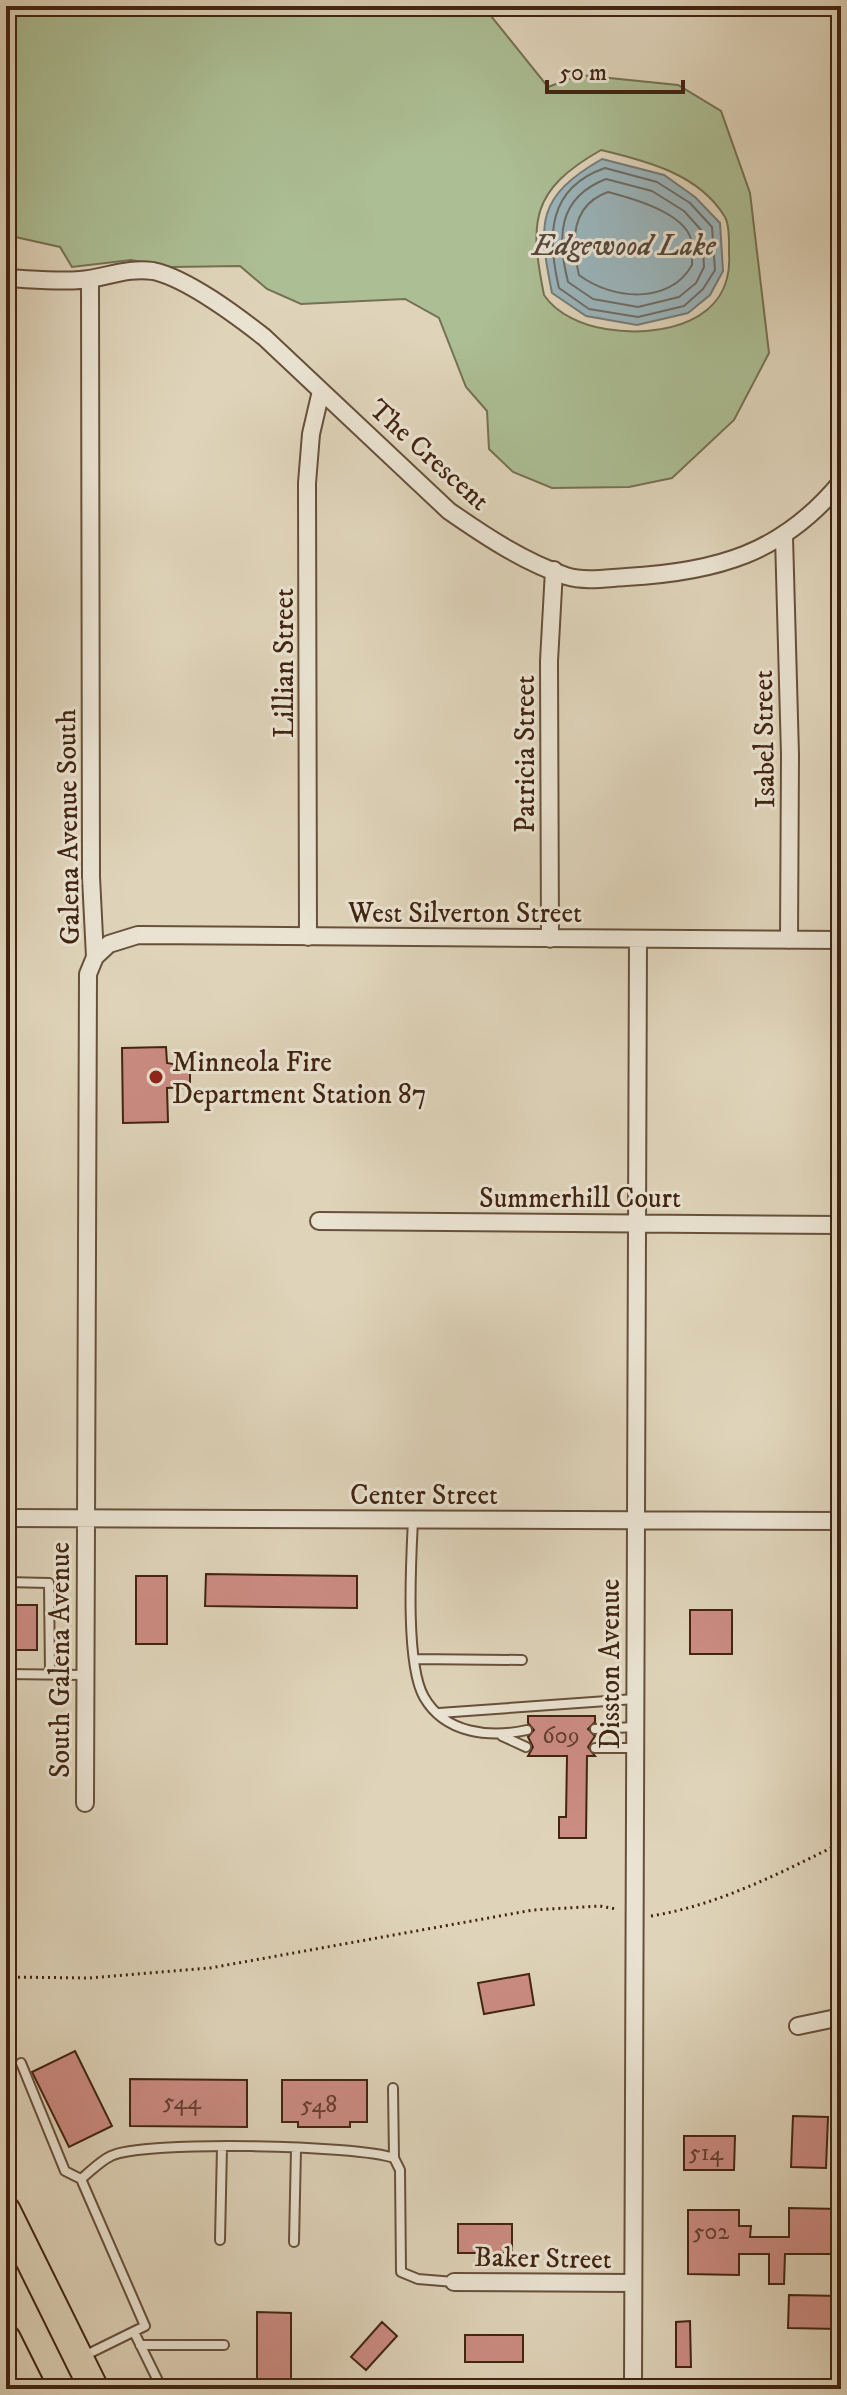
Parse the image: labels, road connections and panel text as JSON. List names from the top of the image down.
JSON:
{
  "streets": {
    "street": [
      "The Crescent",
      "Lillian Street",
      "Isabel Street",
      "Patricia Street",
      "Galena Avenue South",
      "West Silverton Street",
      "Summerhill Court",
      "Center Street",
      "South Galena Avenue",
      "Disston Avenue",
      "Baker Street"
    ]
  },
  "crossings": [
    ["The Crescent", "Lillian Street"],
    ["The Crescent", "Isabel Street"],
    ["The Crescent", "Patricia Street"],
    ["The Crescent", "Galena Avenue South"],
    ["Lillian Street", "West Silverton Street"],
    ["Isabel Street", "West Silverton Street"],
    ["Patricia Street", "West Silverton Street"],
    ["Galena Avenue South", "West Silverton Street"],
    ["Galena Avenue South", "Center Street"],
    ["Galena Avenue South", "South Galena Avenue"],
    ["West Silverton Street", "Disston Avenue"],
    ["Summerhill Court", "Disston Avenue"],
    ["Center Street", "South Galena Avenue"],
    ["Center Street", "Disston Avenue"],
    ["Disston Avenue", "Baker Street"]
  ],
  "water": ["Edgewood Lake"],
  "places": ["Minneola Fire Department Station 87"],
  "house_numbers": [
    "609",
    "544",
    "548",
    "514",
    "502"
  ],
  "scale_bar": "50 m"
}
